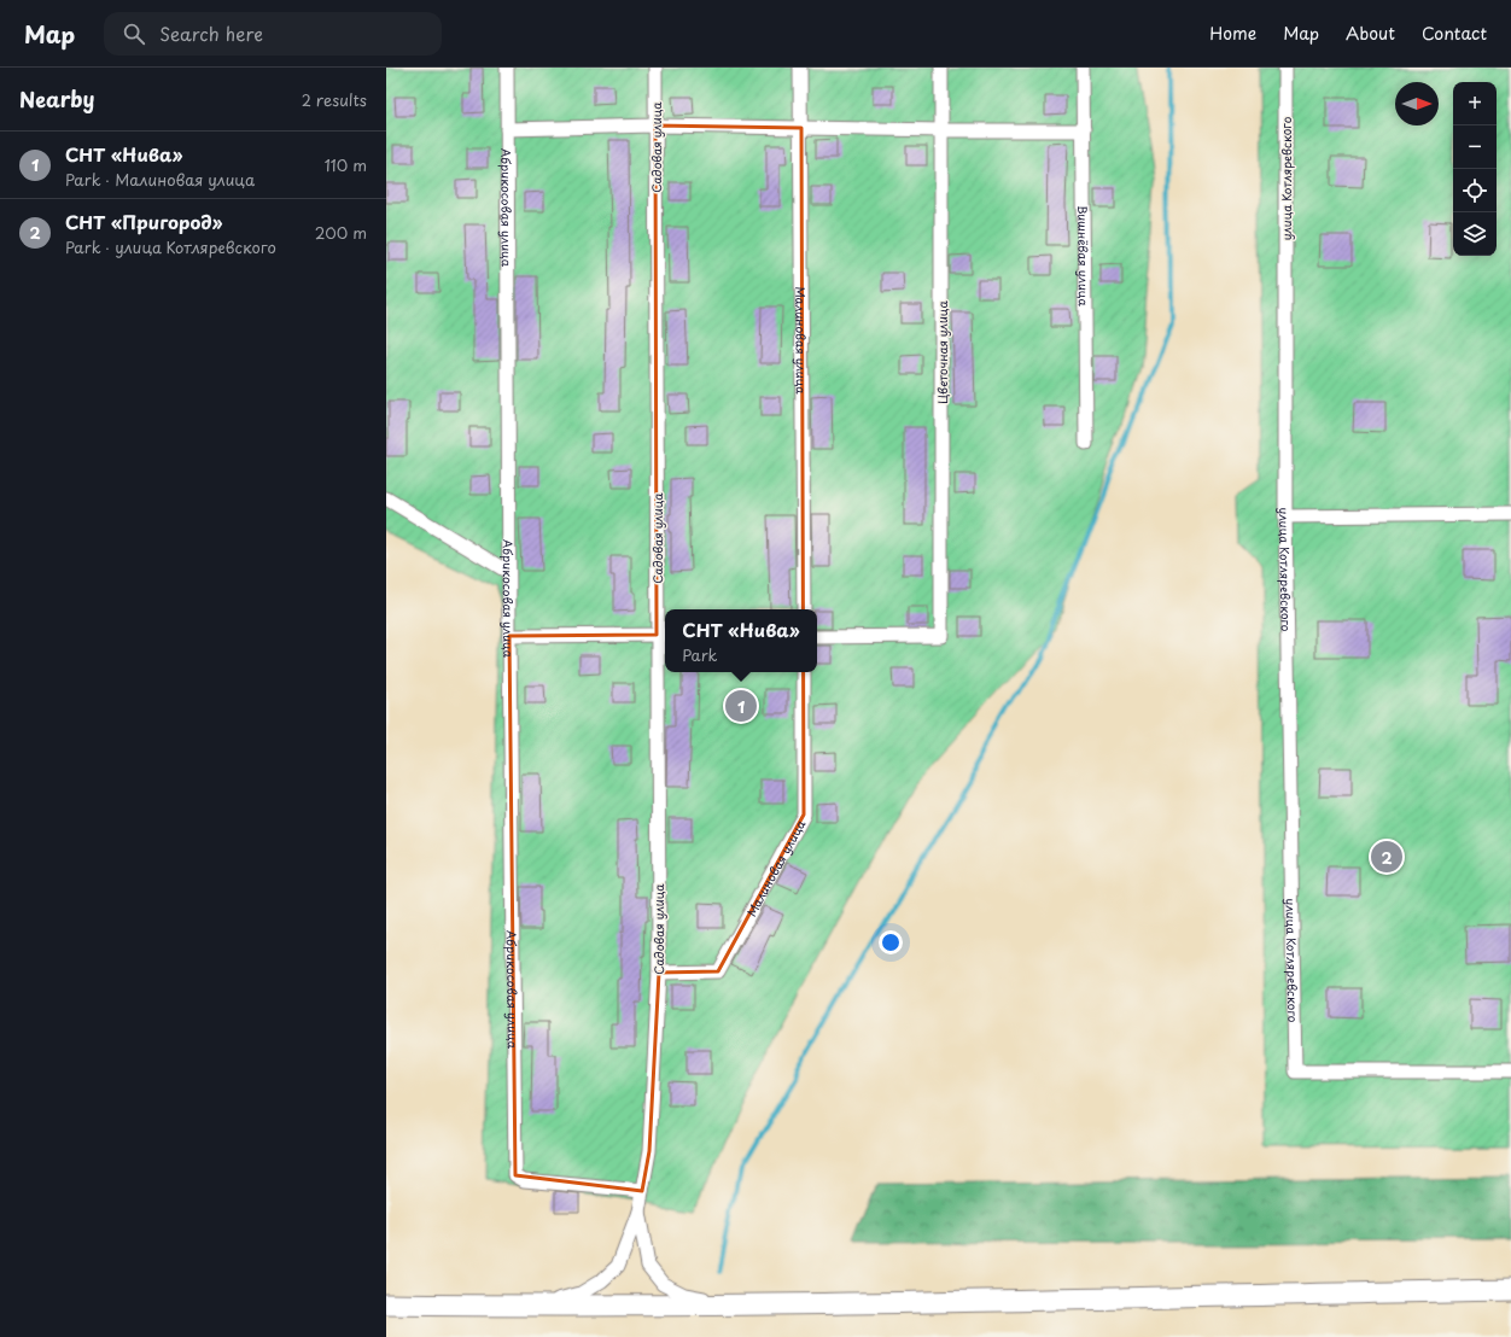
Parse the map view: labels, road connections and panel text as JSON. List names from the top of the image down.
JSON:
{
  "streets": {
    "street": [
      "Садовая улица",
      "улица Котляревского",
      "Абрикосовая улица",
      "Вишнёвая улица",
      "Малиновая улица",
      "Цветочная улица"
    ]
  },
  "crossings": [
    ["Садовая улица", "Абрикосовая улица"],
    ["Садовая улица", "Малиновая улица"]
  ],
  "north": "right",
  "page": {
    "header": "Map",
    "search": "Search here",
    "nav": [
      "Home",
      "Map",
      "About",
      "Contact"
    ],
    "heading": ["Nearby", "2 results"],
    "map_buttons": ["+", "−"],
    "list": [
      {
        "mark": "1",
        "name": "СНТ «Нива»",
        "note": "Park · Малиновая улица",
        "value": "110 m"
      },
      {
        "mark": "2",
        "name": "СНТ «Пригород»",
        "note": "Park · улица Котляревского",
        "value": "200 m"
      }
    ],
    "popup": ["СНТ «Нива»", "Park"],
    "pins": ["1", "2"]
  }
}
